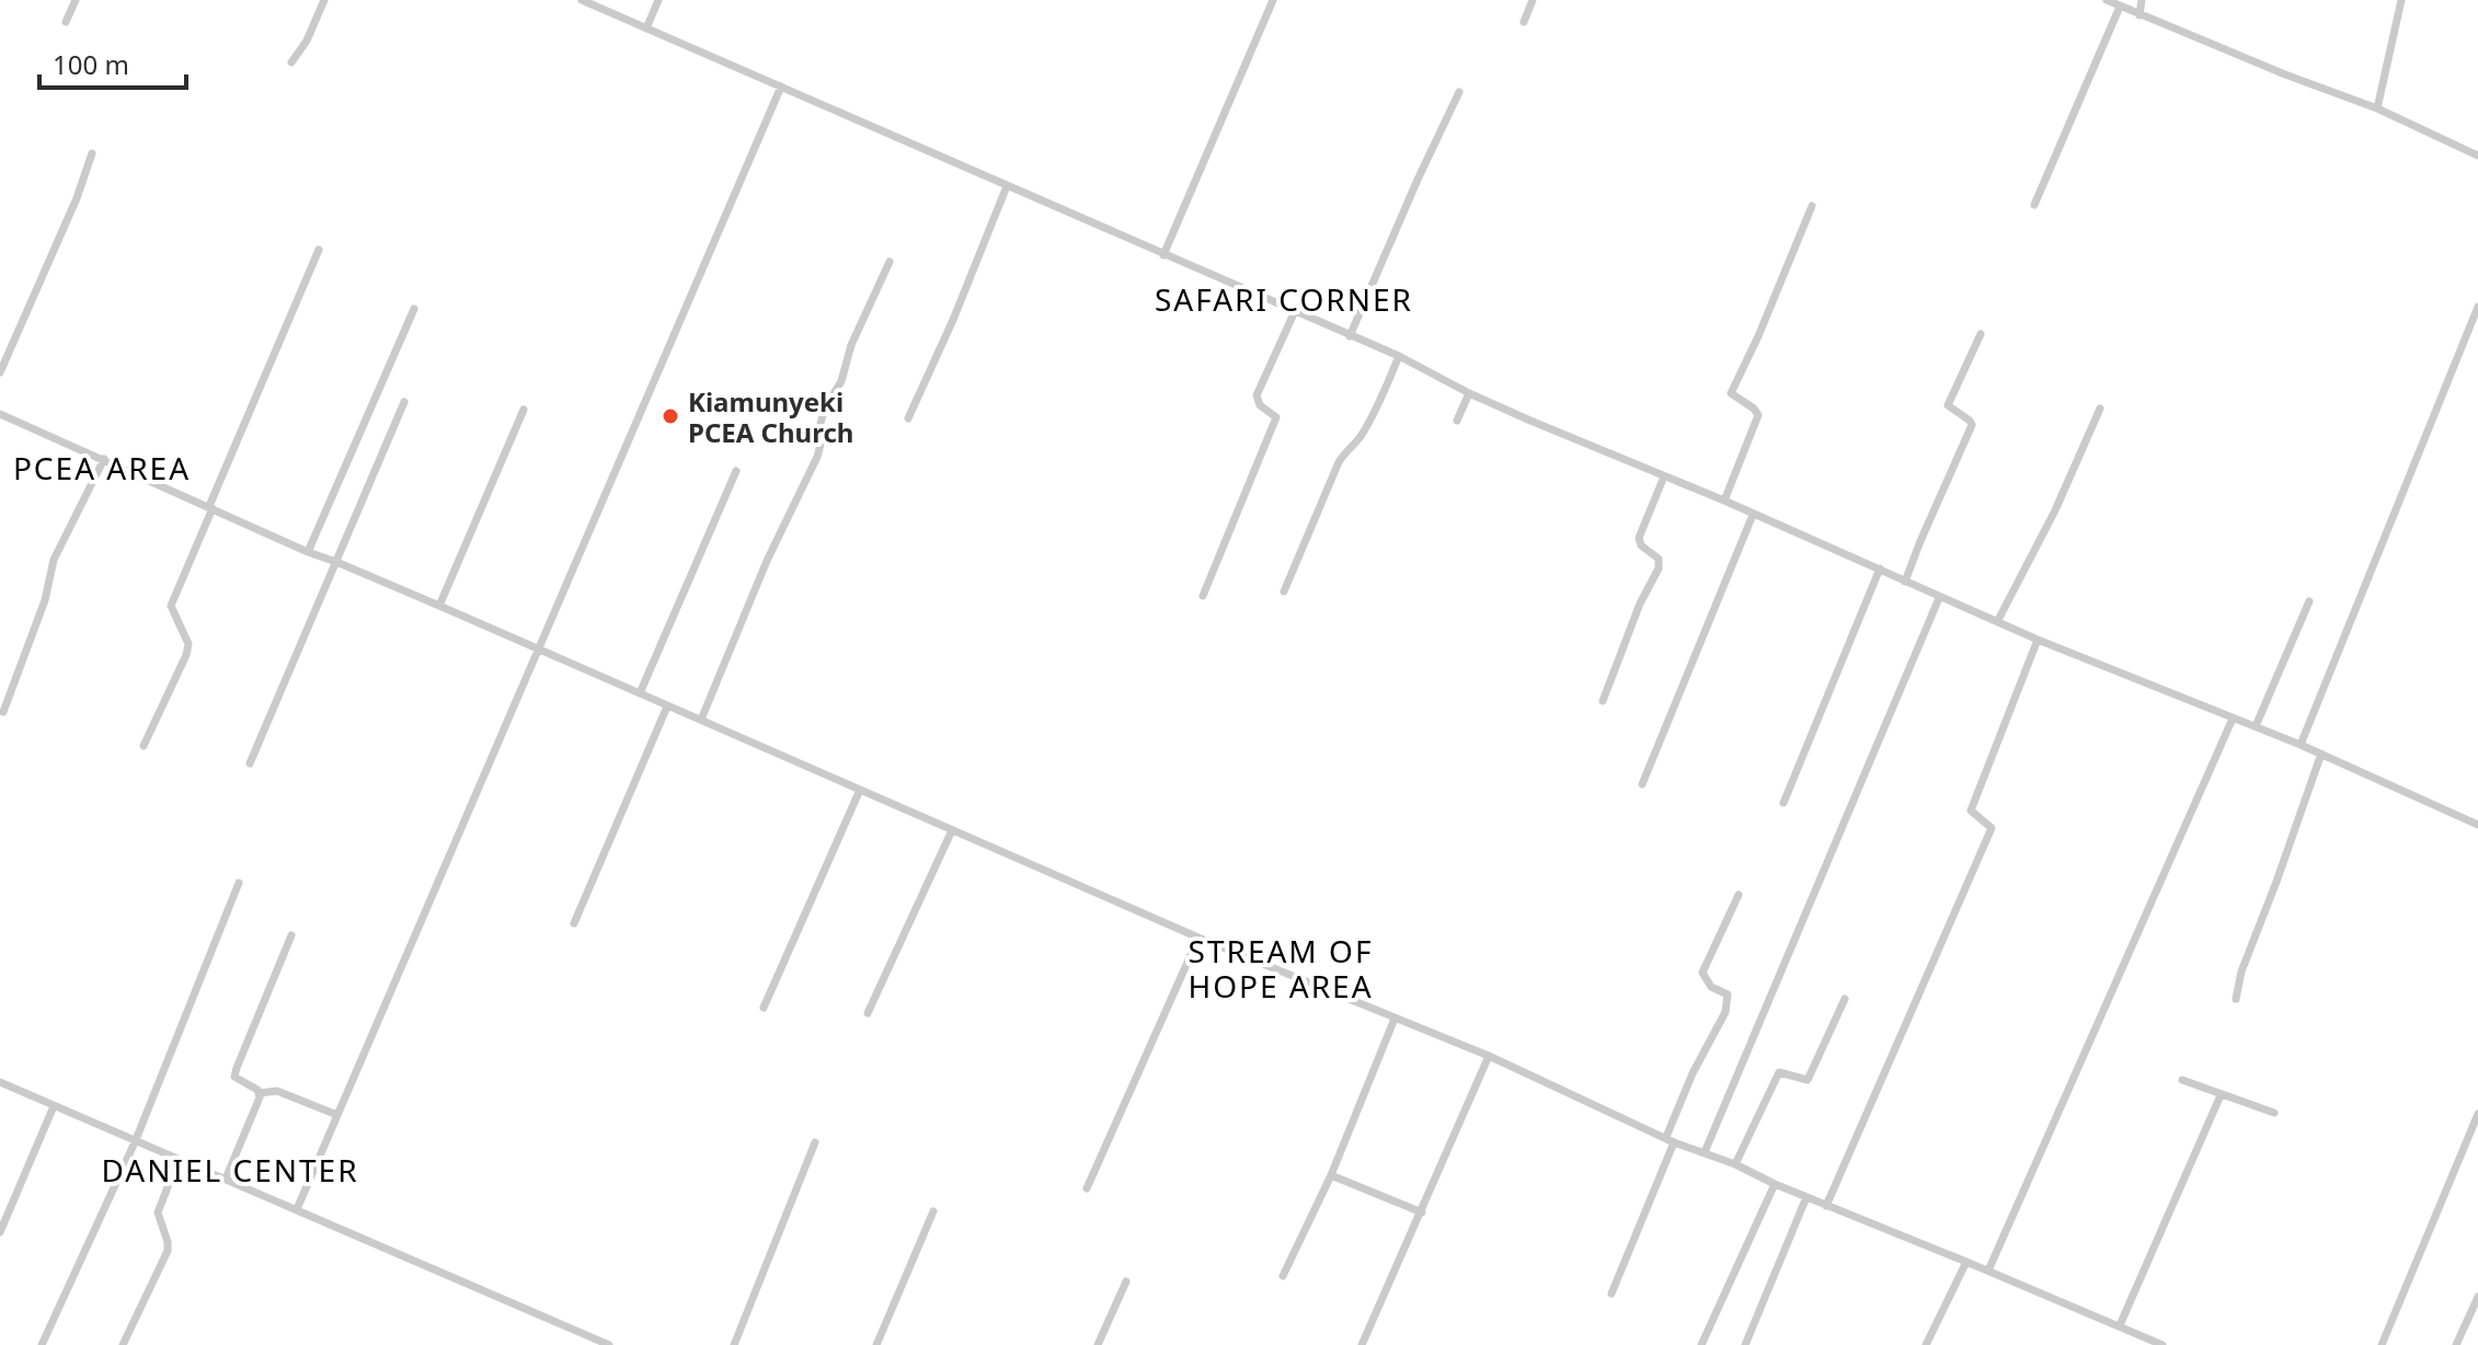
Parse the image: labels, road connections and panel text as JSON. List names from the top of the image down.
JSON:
{
  "districts": [
    "SAFARI CORNER",
    "PCEA AREA",
    "STREAM OF HOPE AREA",
    "DANIEL CENTER"
  ],
  "places": ["Kiamunyeki PCEA Church"],
  "scale_bar": "100 m"
}
